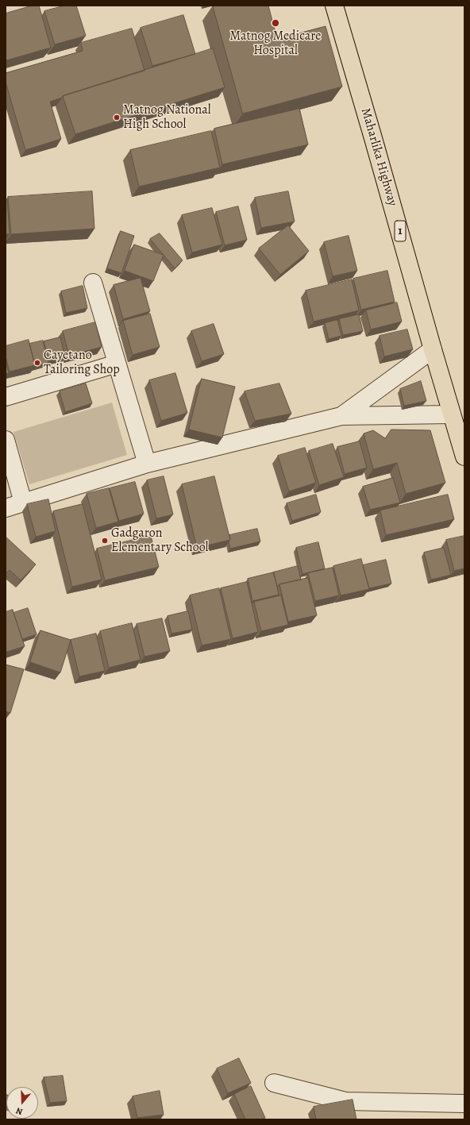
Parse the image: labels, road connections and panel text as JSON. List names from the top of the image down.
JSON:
{
  "streets": {
    "highway": ["Maharlika Highway", "1"]
  },
  "places": [
    "Matnog Medicare Hospital",
    "Matnog National High School",
    "Cayetano Tailoring Shop",
    "Gadgaron Elementary School"
  ],
  "north": "bottom"
}
